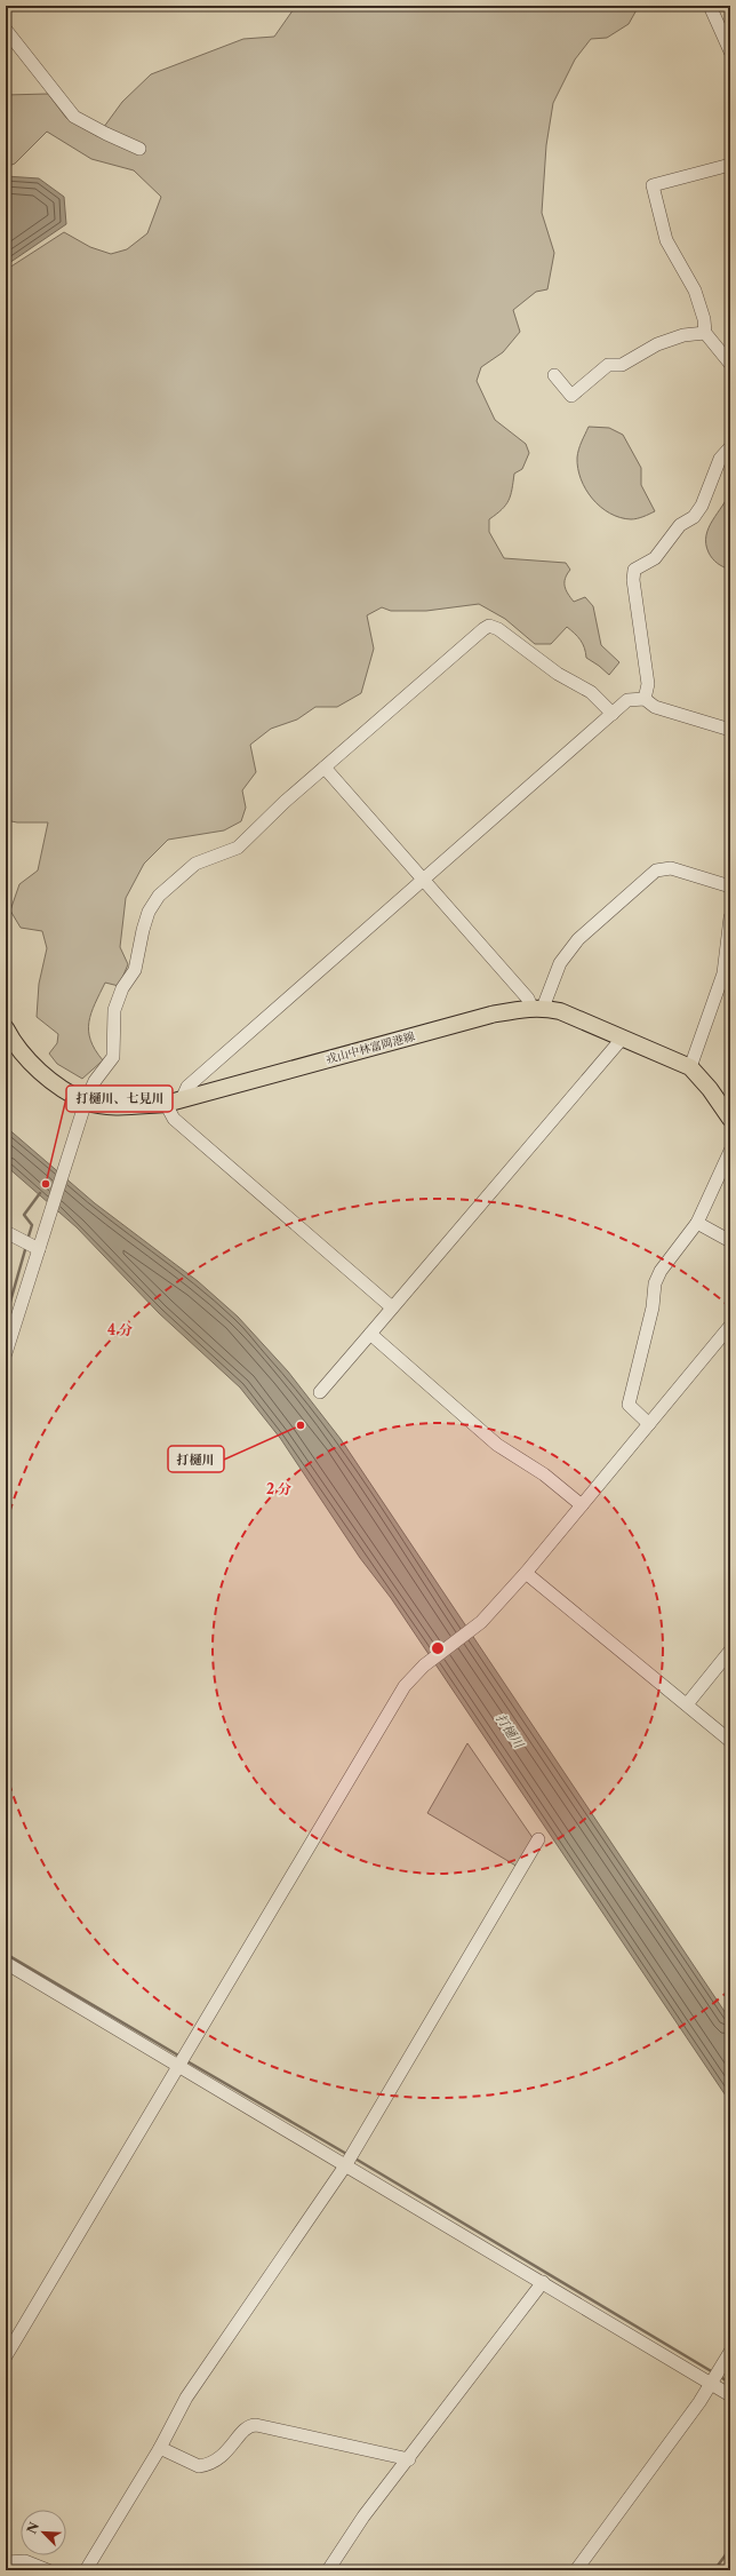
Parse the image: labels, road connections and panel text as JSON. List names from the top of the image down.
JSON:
{
  "streets": {
    "main road": ["戎山中林富岡港線"]
  },
  "water": ["打樋川"],
  "places": ["打樋川、七見川", "打樋川"],
  "north": "top left",
  "rings": ["4 分", "2 分"]
}
